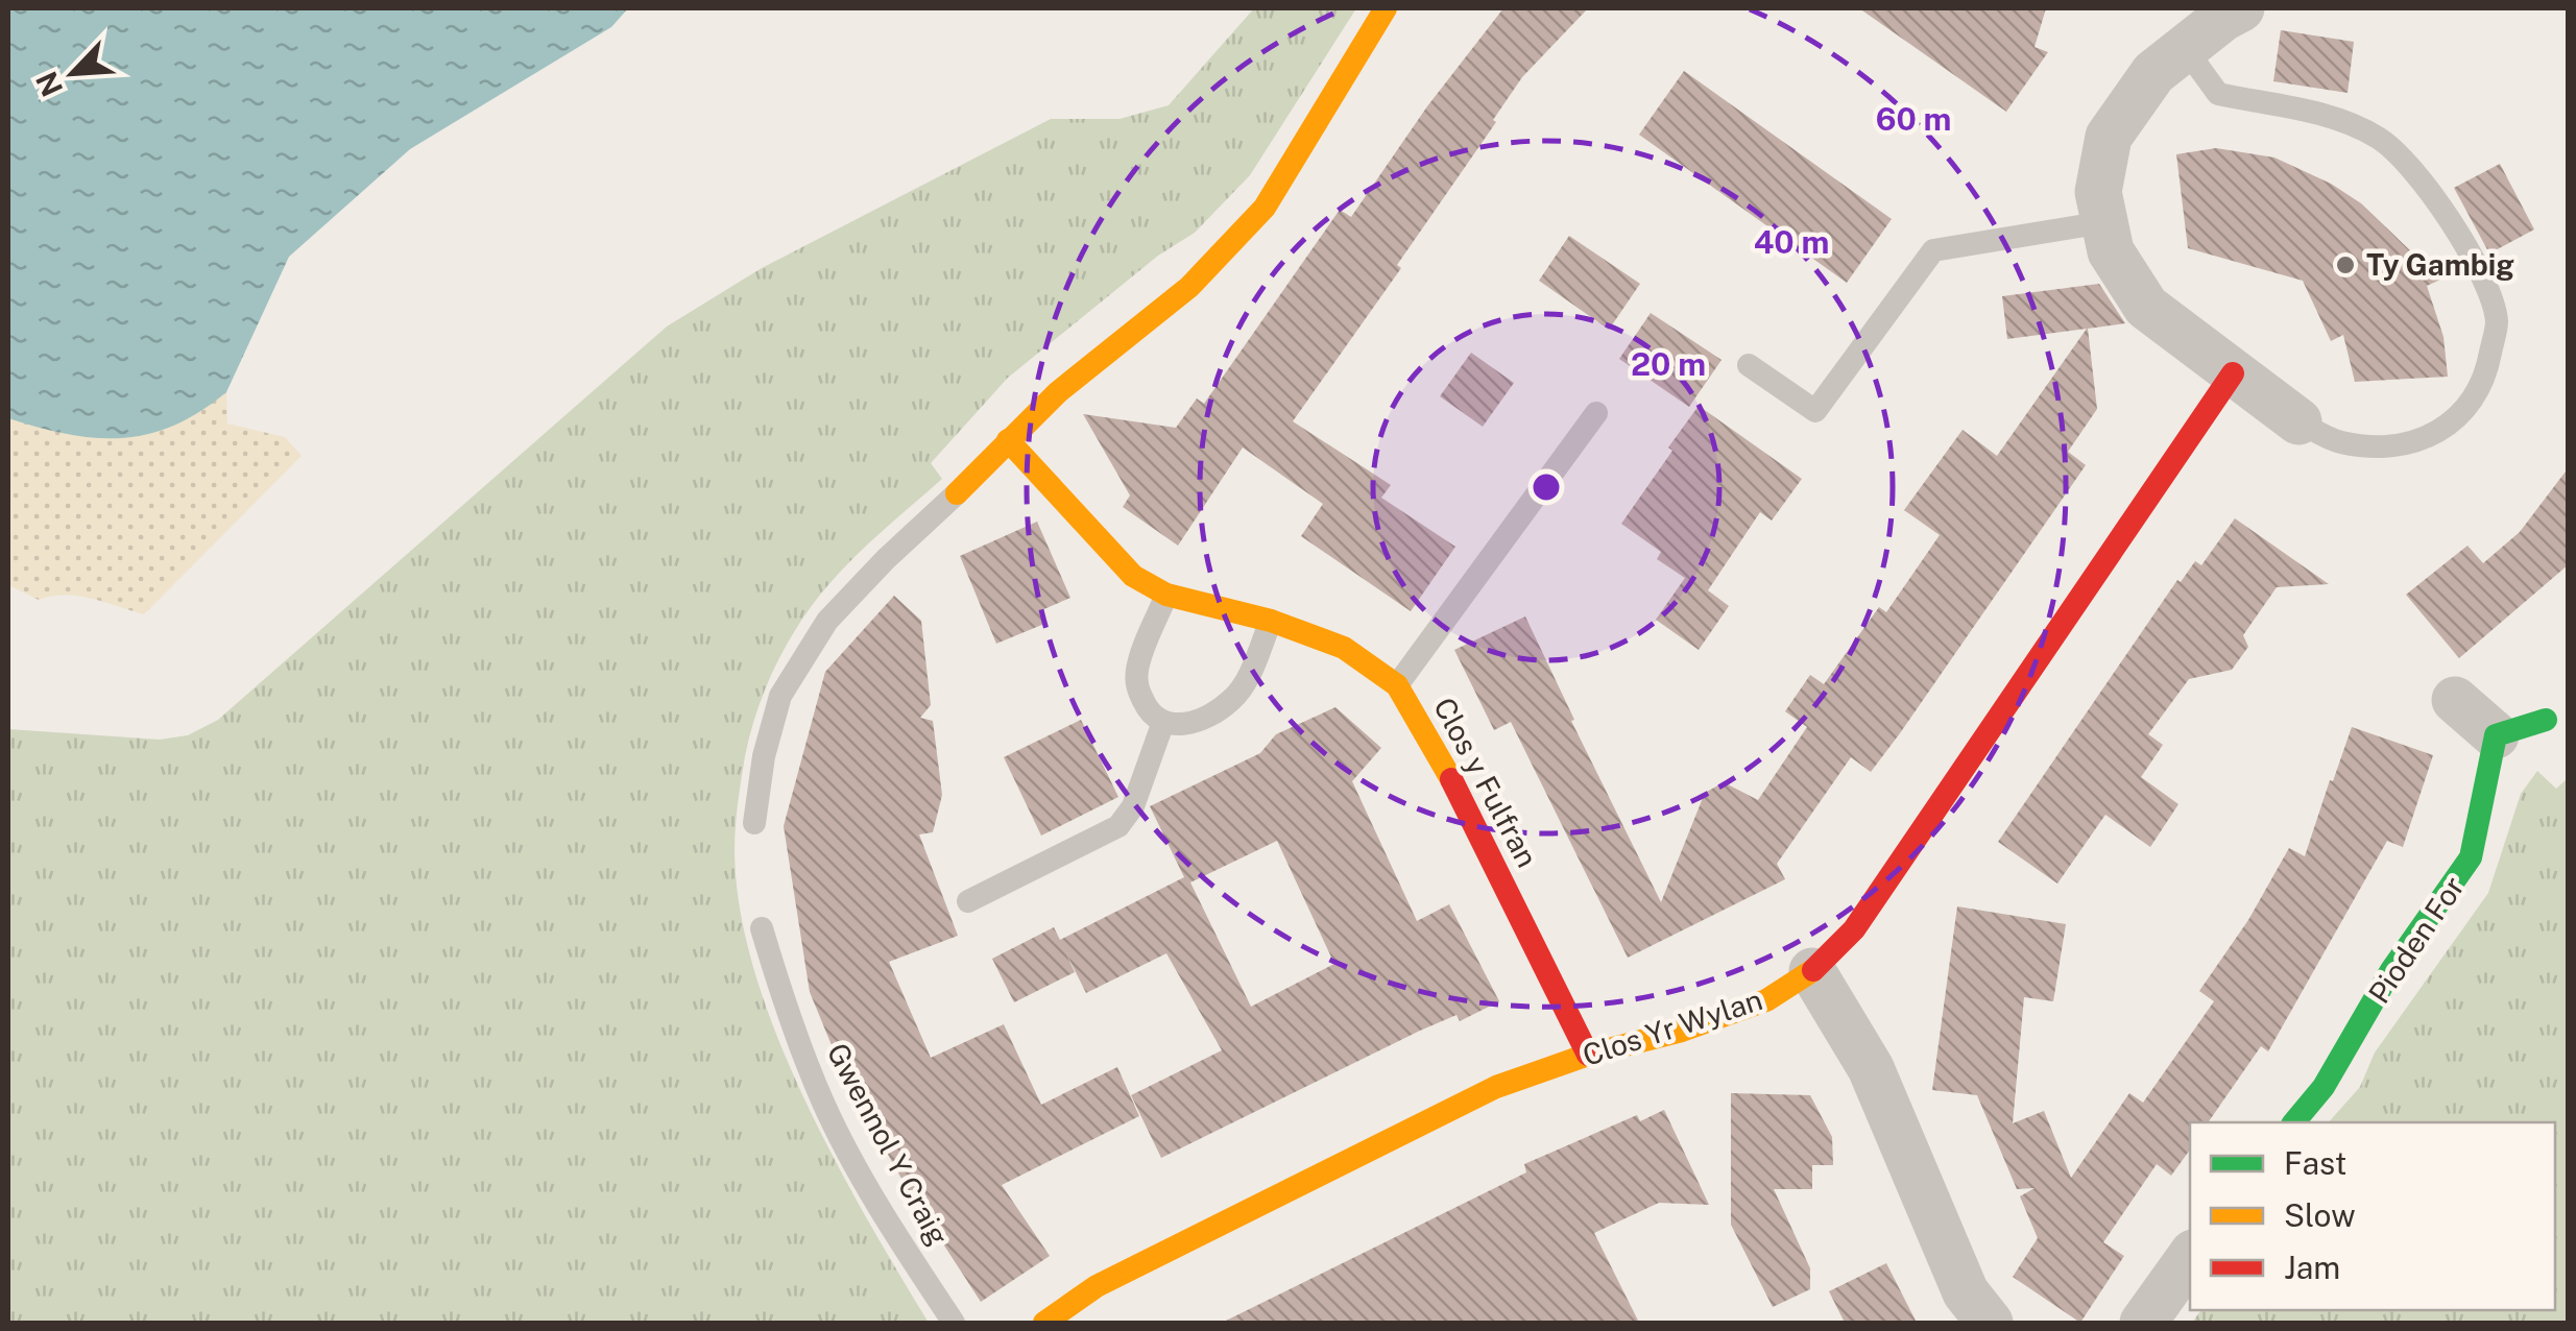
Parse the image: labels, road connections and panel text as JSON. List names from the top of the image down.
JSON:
{
  "streets": {
    "street": ["Clos y Fulfran", "Pioden For", "Clos Yr Wylan"],
    "lane": ["Gwennol Y Craig"]
  },
  "crossings": [
    ["Clos y Fulfran", "Clos Yr Wylan"]
  ],
  "places": ["Ty Gambig"],
  "legend": ["Fast", "Slow", "Jam"],
  "north": "bottom left",
  "rings": ["60 m", "40 m", "20 m"]
}
